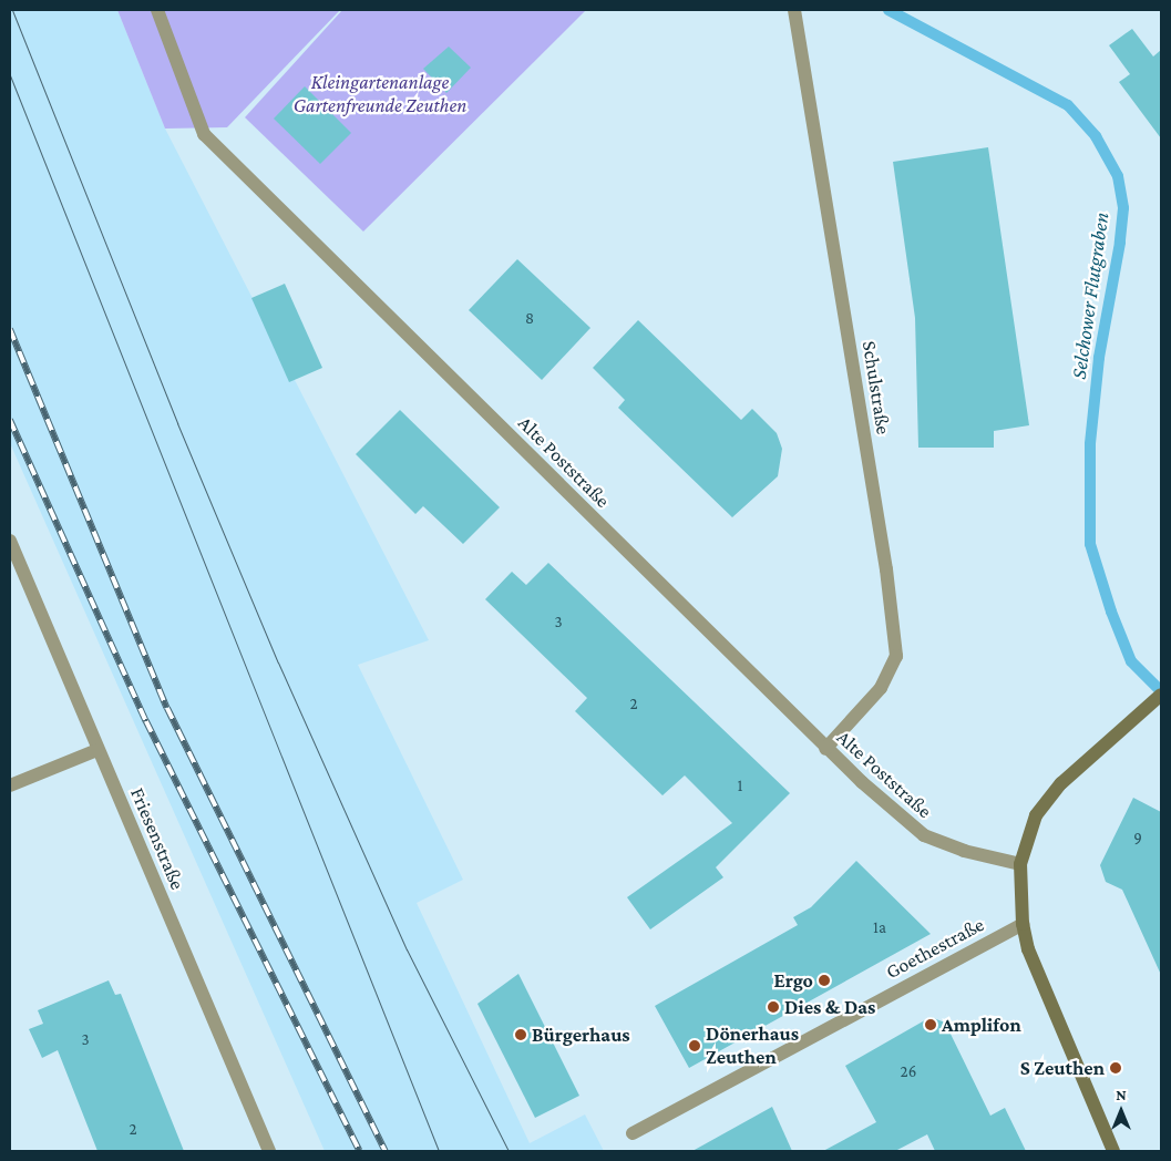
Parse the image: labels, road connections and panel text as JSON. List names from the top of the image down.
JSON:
{
  "streets": {
    "street": [
      "Schulstraße",
      "Alte Poststraße",
      "Friesenstraße",
      "Goethestraße"
    ]
  },
  "crossings": [
    ["Schulstraße", "Alte Poststraße"]
  ],
  "water": ["Selchower Flutgraben"],
  "parks": ["Kleingartenanlage Gartenfreunde Zeuthen"],
  "places": [
    "Ergo",
    "Dies & Das",
    "Amplifon",
    "Bürgerhaus",
    "Dönerhaus Zeuthen",
    "S Zeuthen"
  ],
  "house_numbers": [
    "8",
    "3",
    "2",
    "1",
    "9",
    "1a",
    "3",
    "26",
    "2"
  ],
  "north": "top"
}
